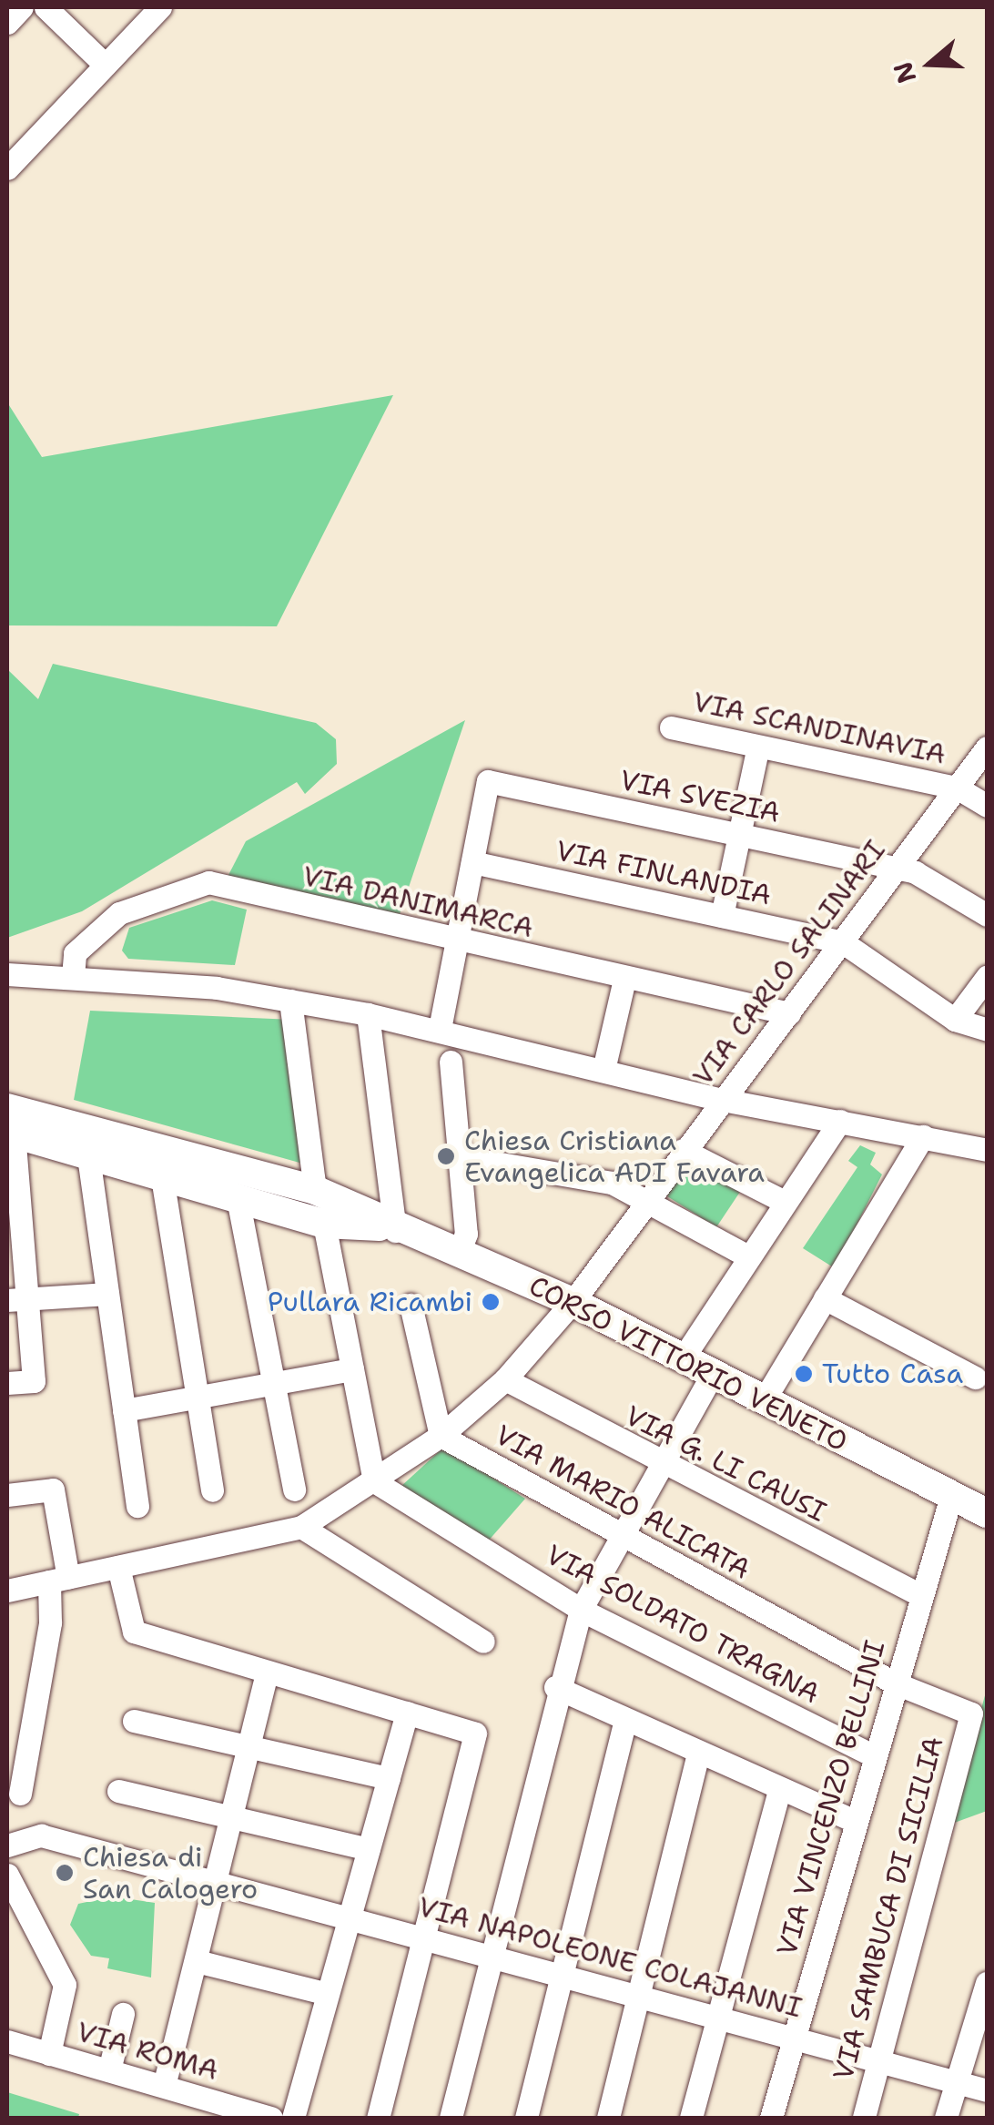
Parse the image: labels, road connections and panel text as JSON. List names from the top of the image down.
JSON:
{
  "streets": {
    "main road": ["CORSO VITTORIO VENETO"],
    "street": [
      "VIA SCANDINAVIA",
      "VIA SVEZIA",
      "VIA FINLANDIA",
      "VIA DANIMARCA",
      "VIA CARLO SALINARI",
      "VIA G. LI CAUSI",
      "VIA MARIO ALICATA",
      "VIA SOLDATO TRAGNA",
      "VIA VINCENZO BELLINI",
      "VIA SAMBUCA DI SICILIA",
      "VIA NAPOLEONE COLAJANNI",
      "VIA ROMA"
    ]
  },
  "crossings": [
    ["VIA SCANDINAVIA", "VIA CARLO SALINARI"],
    ["VIA SVEZIA", "VIA FINLANDIA"],
    ["VIA SVEZIA", "VIA CARLO SALINARI"],
    ["VIA FINLANDIA", "VIA CARLO SALINARI"],
    ["VIA DANIMARCA", "VIA CARLO SALINARI"],
    ["VIA CARLO SALINARI", "CORSO VITTORIO VENETO"],
    ["VIA CARLO SALINARI", "VIA G. LI CAUSI"],
    ["VIA CARLO SALINARI", "VIA MARIO ALICATA"],
    ["VIA CARLO SALINARI", "VIA SOLDATO TRAGNA"],
    ["CORSO VITTORIO VENETO", "VIA VINCENZO BELLINI"],
    ["VIA G. LI CAUSI", "VIA VINCENZO BELLINI"],
    ["VIA MARIO ALICATA", "VIA VINCENZO BELLINI"],
    ["VIA MARIO ALICATA", "VIA SAMBUCA DI SICILIA"],
    ["VIA SOLDATO TRAGNA", "VIA VINCENZO BELLINI"],
    ["VIA VINCENZO BELLINI", "VIA NAPOLEONE COLAJANNI"],
    ["VIA SAMBUCA DI SICILIA", "VIA NAPOLEONE COLAJANNI"]
  ],
  "places": [
    "Chiesa Cristiana Evangelica ADI Favara",
    "Pullara Ricambi",
    "Tutto Casa",
    "Chiesa di San Calogero"
  ],
  "north": "left"
}
